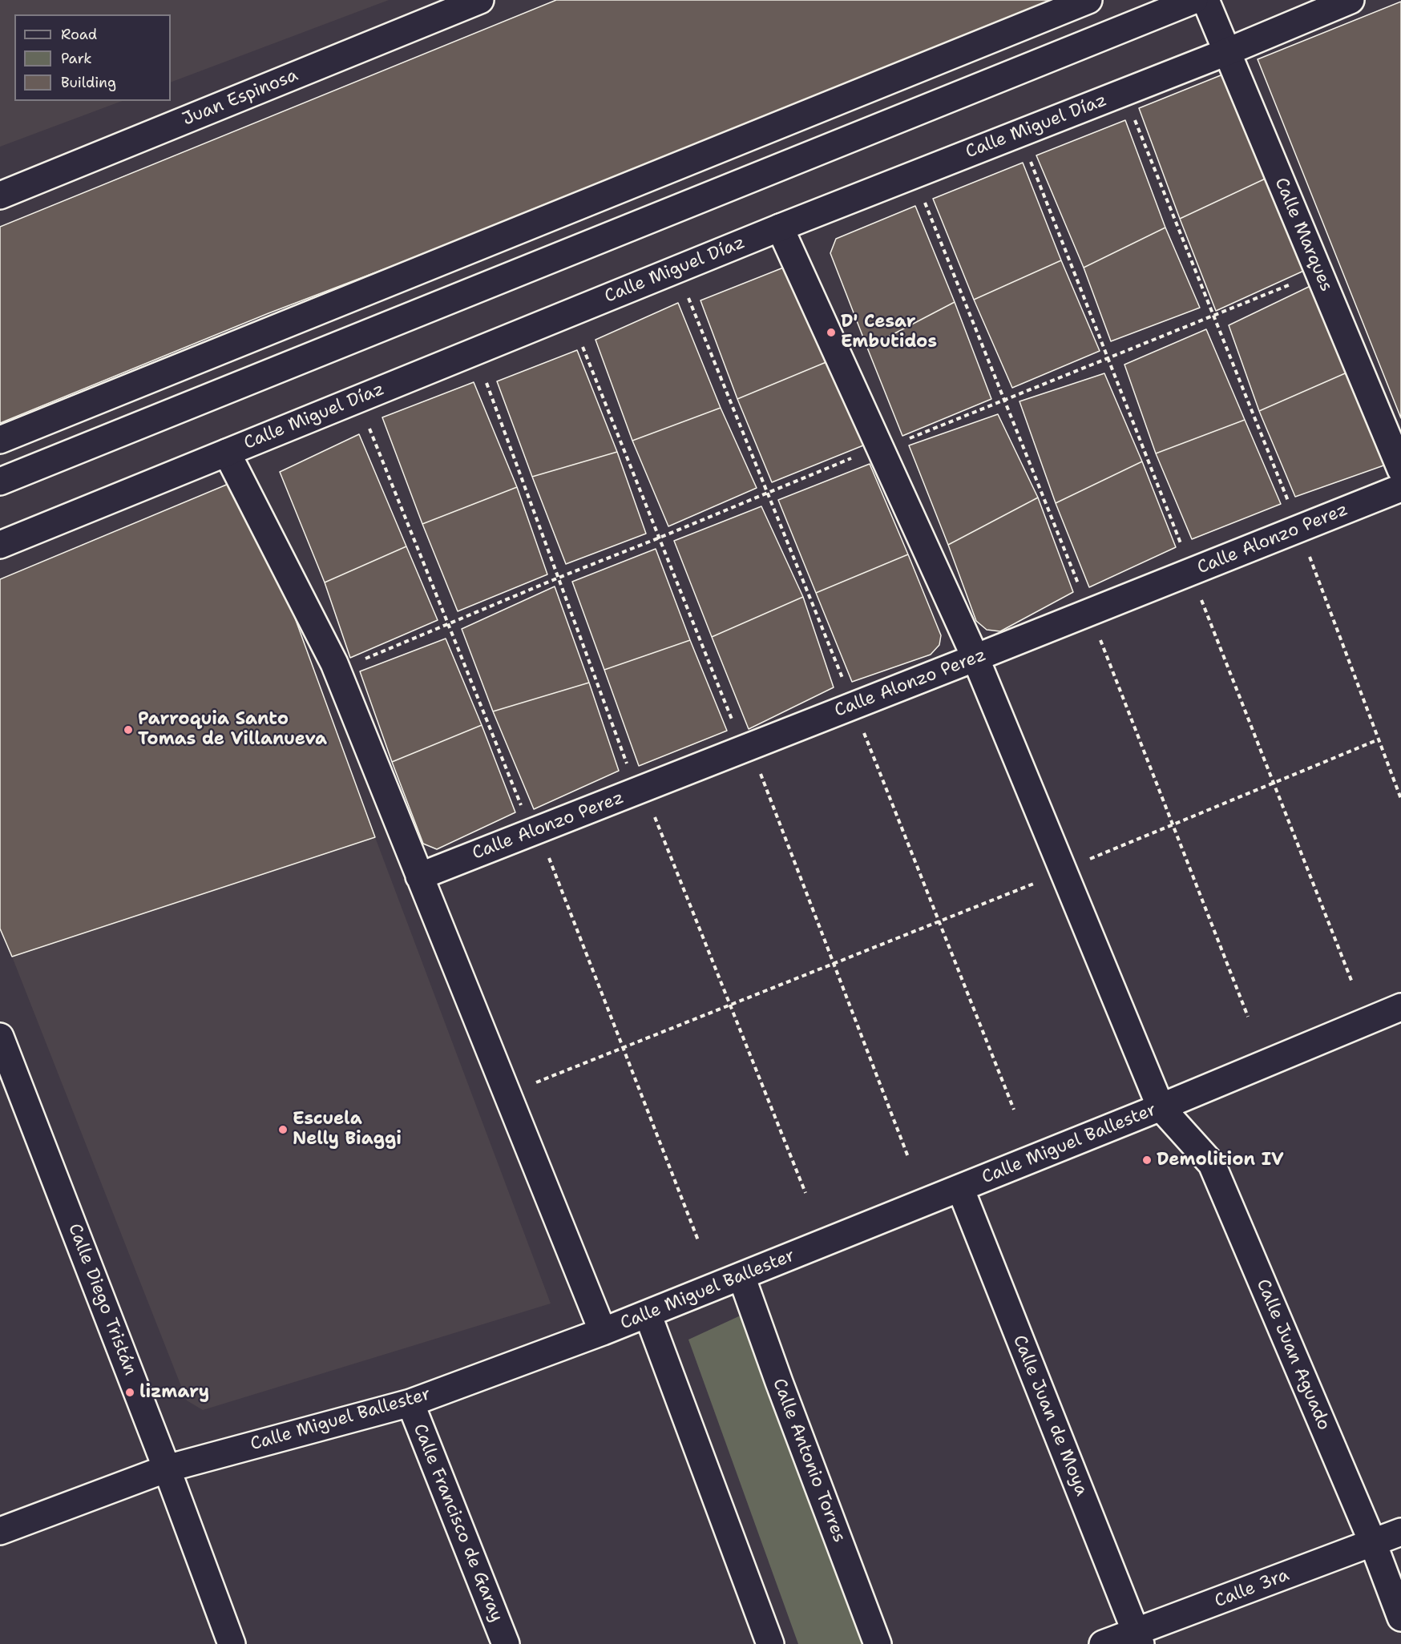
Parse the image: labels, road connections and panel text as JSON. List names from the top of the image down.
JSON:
{
  "streets": {
    "street": [
      "Juan Espinosa",
      "Calle Miguel Díaz",
      "Calle Marques",
      "Calle Alonzo Perez",
      "Calle Miguel Ballester",
      "Calle Diego Tristán",
      "Calle Juan Aguado",
      "Calle Juan de Moya",
      "Calle Antonio Torres",
      "Calle Francisco de Garay",
      "Calle 3ra"
    ]
  },
  "crossings": [
    ["Calle Miguel Díaz", "Calle Marques"],
    ["Calle Miguel Díaz", "Calle Juan Aguado"],
    ["Calle Alonzo Perez", "Calle Juan Aguado"],
    ["Calle Miguel Ballester", "Calle Diego Tristán"],
    ["Calle Miguel Ballester", "Calle Juan Aguado"],
    ["Calle Miguel Ballester", "Calle Juan de Moya"],
    ["Calle Miguel Ballester", "Calle Antonio Torres"],
    ["Calle Miguel Ballester", "Calle Francisco de Garay"],
    ["Calle Juan Aguado", "Calle 3ra"],
    ["Calle Juan de Moya", "Calle 3ra"]
  ],
  "places": [
    "D' Cesar Embutidos",
    "Parroquia Santo Tomas de Villanueva",
    "Escuela Nelly Biaggi",
    "Demolition IV",
    "lizmary"
  ],
  "legend": ["Road", "Park", "Building"]
}
